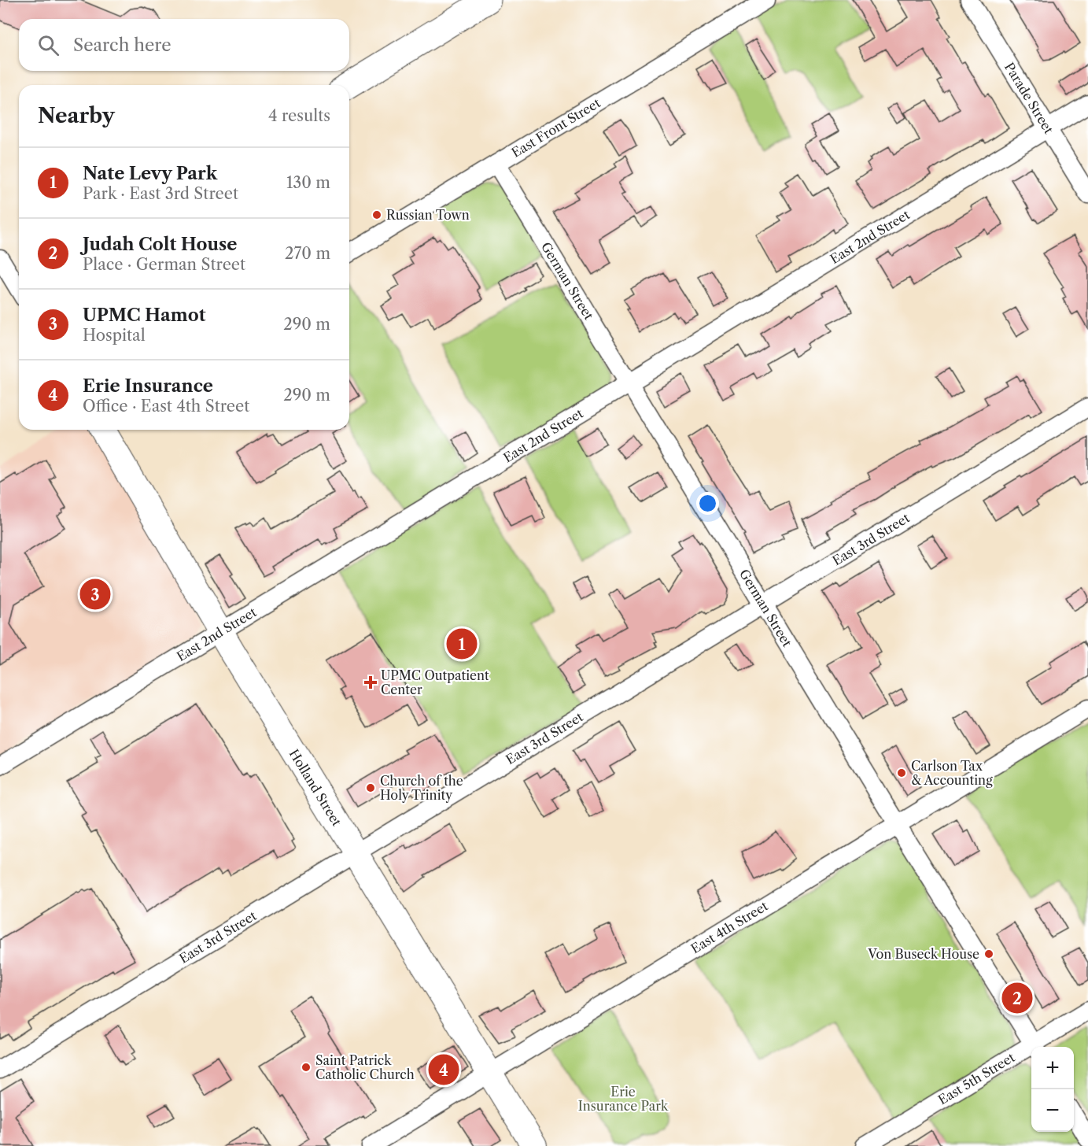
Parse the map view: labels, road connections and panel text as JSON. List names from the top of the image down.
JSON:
{
  "streets": {
    "street": [
      "Parade Street",
      "East Front Street",
      "East 2nd Street",
      "German Street",
      "East 3rd Street",
      "Holland Street",
      "East 4th Street",
      "East 5th Street"
    ]
  },
  "crossings": [
    ["Parade Street", "East 2nd Street"],
    ["East Front Street", "German Street"],
    ["East 2nd Street", "German Street"],
    ["East 2nd Street", "Holland Street"],
    ["German Street", "East 3rd Street"],
    ["German Street", "East 4th Street"],
    ["East 3rd Street", "Holland Street"],
    ["Holland Street", "East 4th Street"]
  ],
  "parks": ["Erie Insurance Park"],
  "places": {
    "other": [
      "Russian Town",
      "Carlson Tax & Accounting",
      "Church of the Holy Trinity",
      "Von Buseck House",
      "Saint Patrick Catholic Church"
    ],
    "health": ["UPMC Outpatient Center"]
  },
  "page": {
    "search": "Search here",
    "heading": ["Nearby", "4 results"],
    "list": [
      {
        "mark": "1",
        "name": "Nate Levy Park",
        "note": "Park · East 3rd Street",
        "value": "130 m"
      },
      {
        "mark": "2",
        "name": "Judah Colt House",
        "note": "Place · German Street",
        "value": "270 m"
      },
      {
        "mark": "3",
        "name": "UPMC Hamot",
        "note": "Hospital",
        "value": "290 m"
      },
      {
        "mark": "4",
        "name": "Erie Insurance",
        "note": "Office · East 4th Street",
        "value": "290 m"
      }
    ],
    "pins": [
      "3",
      "1",
      "2",
      "4"
    ],
    "map_buttons": ["+", "−"]
  }
}
